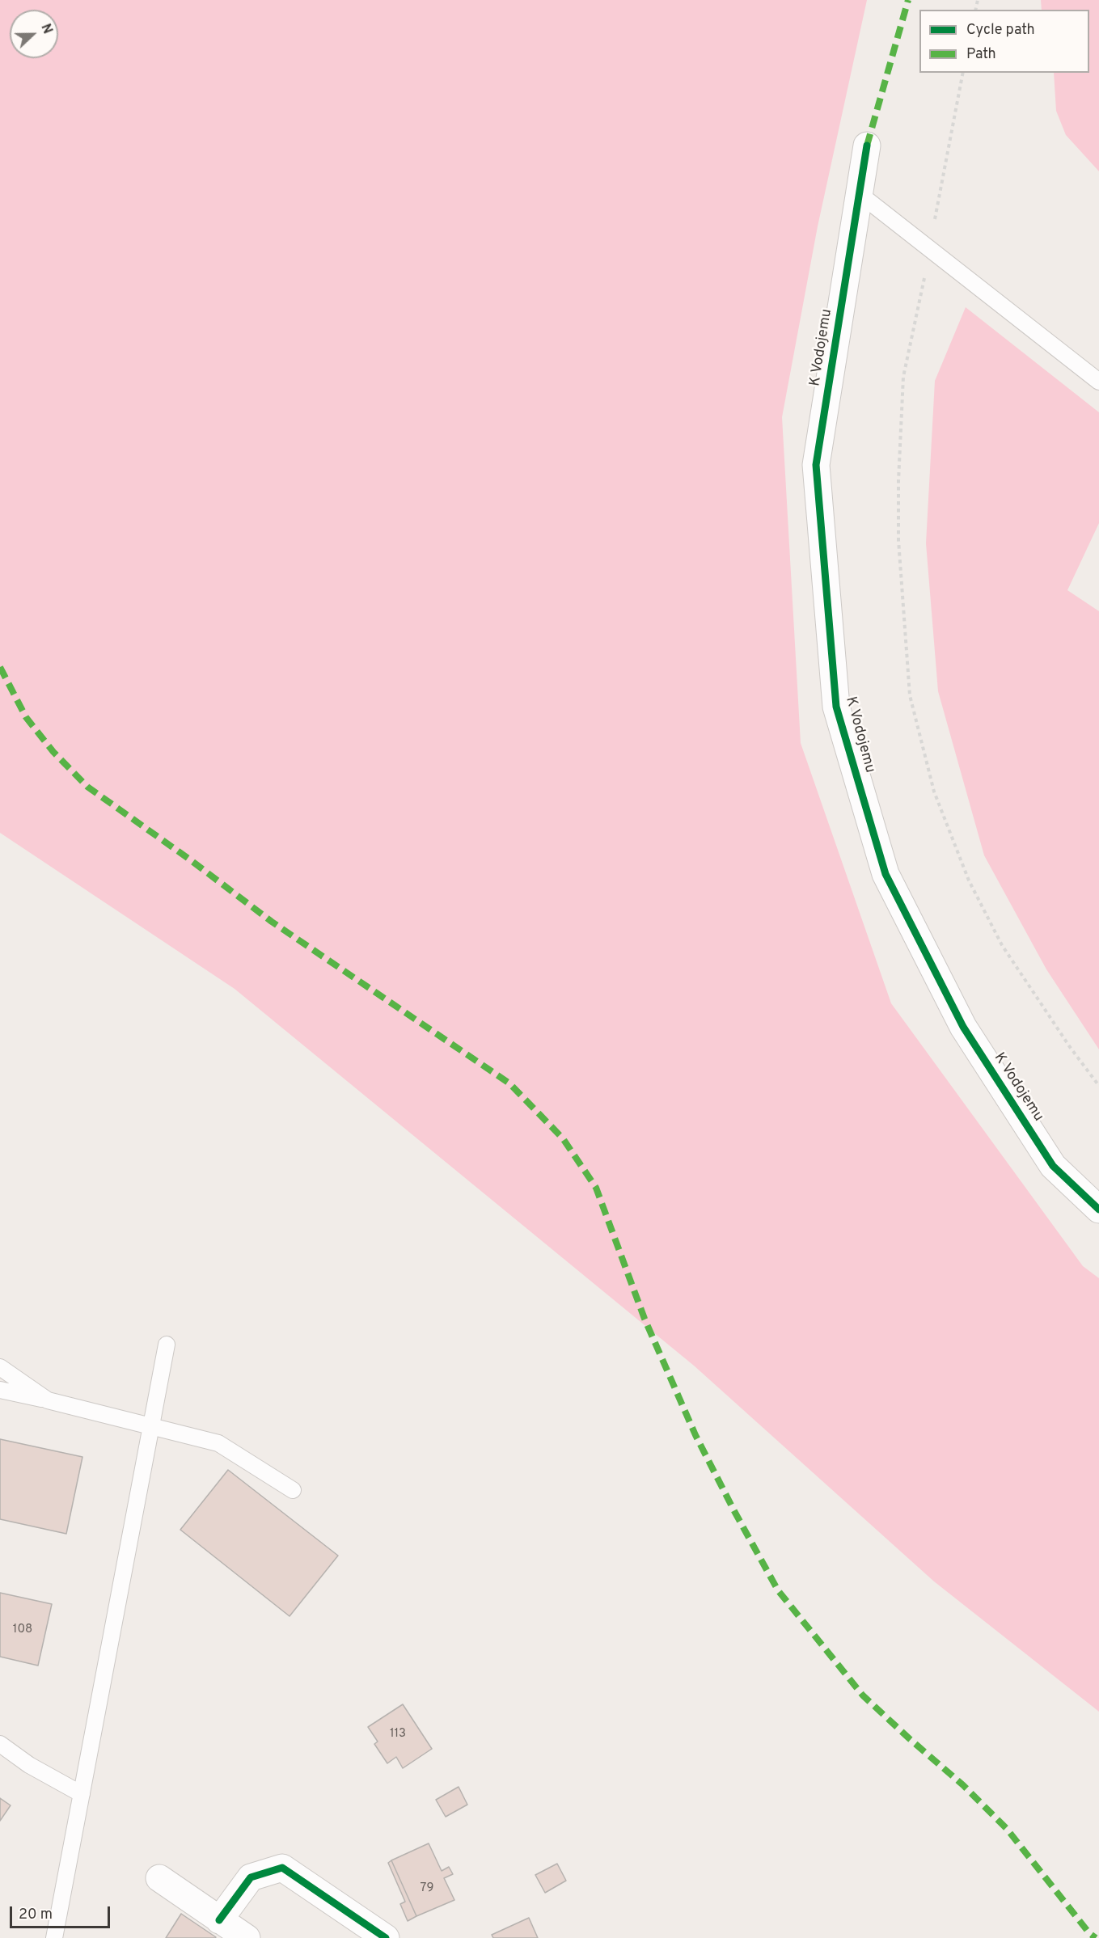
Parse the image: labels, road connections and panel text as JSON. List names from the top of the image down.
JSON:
{
  "streets": {
    "street": ["K Vodojemu"]
  },
  "house_numbers": ["108", "113", "79"],
  "legend": ["Cycle path", "Path"],
  "scale_bar": "20 m",
  "north": "right"
}
